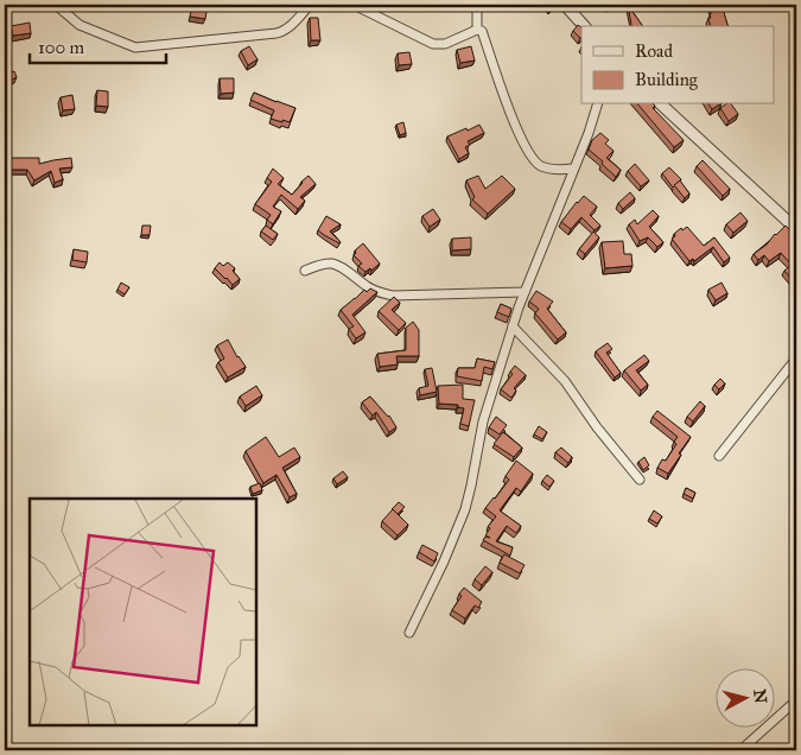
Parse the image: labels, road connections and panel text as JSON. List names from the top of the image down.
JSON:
{
  "legend": ["Road", "Building"],
  "scale_bar": "100 m",
  "north": "right"
}
